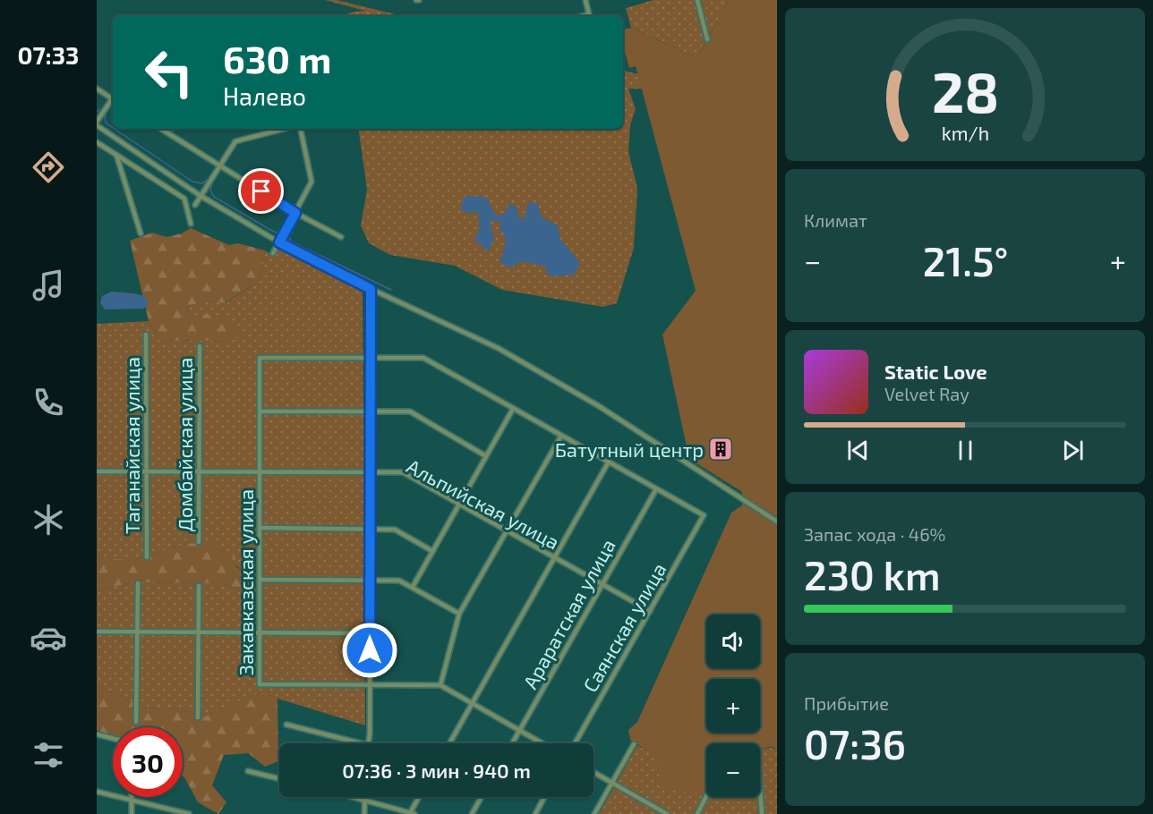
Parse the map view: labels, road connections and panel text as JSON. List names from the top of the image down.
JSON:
{
  "streets": {
    "street": [
      "Домбайская улица",
      "Таганайская улица",
      "Альпийская улица",
      "Закавказская улица",
      "Араратская улица",
      "Саянская улица"
    ]
  },
  "crossings": [
    ["Домбайская улица", "Альпийская улица"],
    ["Таганайская улица", "Альпийская улица"],
    ["Альпийская улица", "Закавказская улица"],
    ["Альпийская улица", "Араратская улица"],
    ["Альпийская улица", "Саянская улица"],
    ["Араратская улица", "Саянская улица"]
  ],
  "places": {
    "building": ["Батутный центр"]
  },
  "page": {
    "tabs": "07:33",
    "turn": ["630 m", "Налево"],
    "tile": [
      "Климат",
      ["Запас хода · 46%", "230 km"],
      ["Прибытие", "07:36"]
    ],
    "heat": ["−", "21.5°", "+"],
    "song": ["Static Love", "Velvet Ray"],
    "map_buttons": ["+", "−"],
    "limit": "30",
    "trip": "07:36 · 3 мин · 940 m",
    "gauge": ["28", "km/h"]
  }
}
